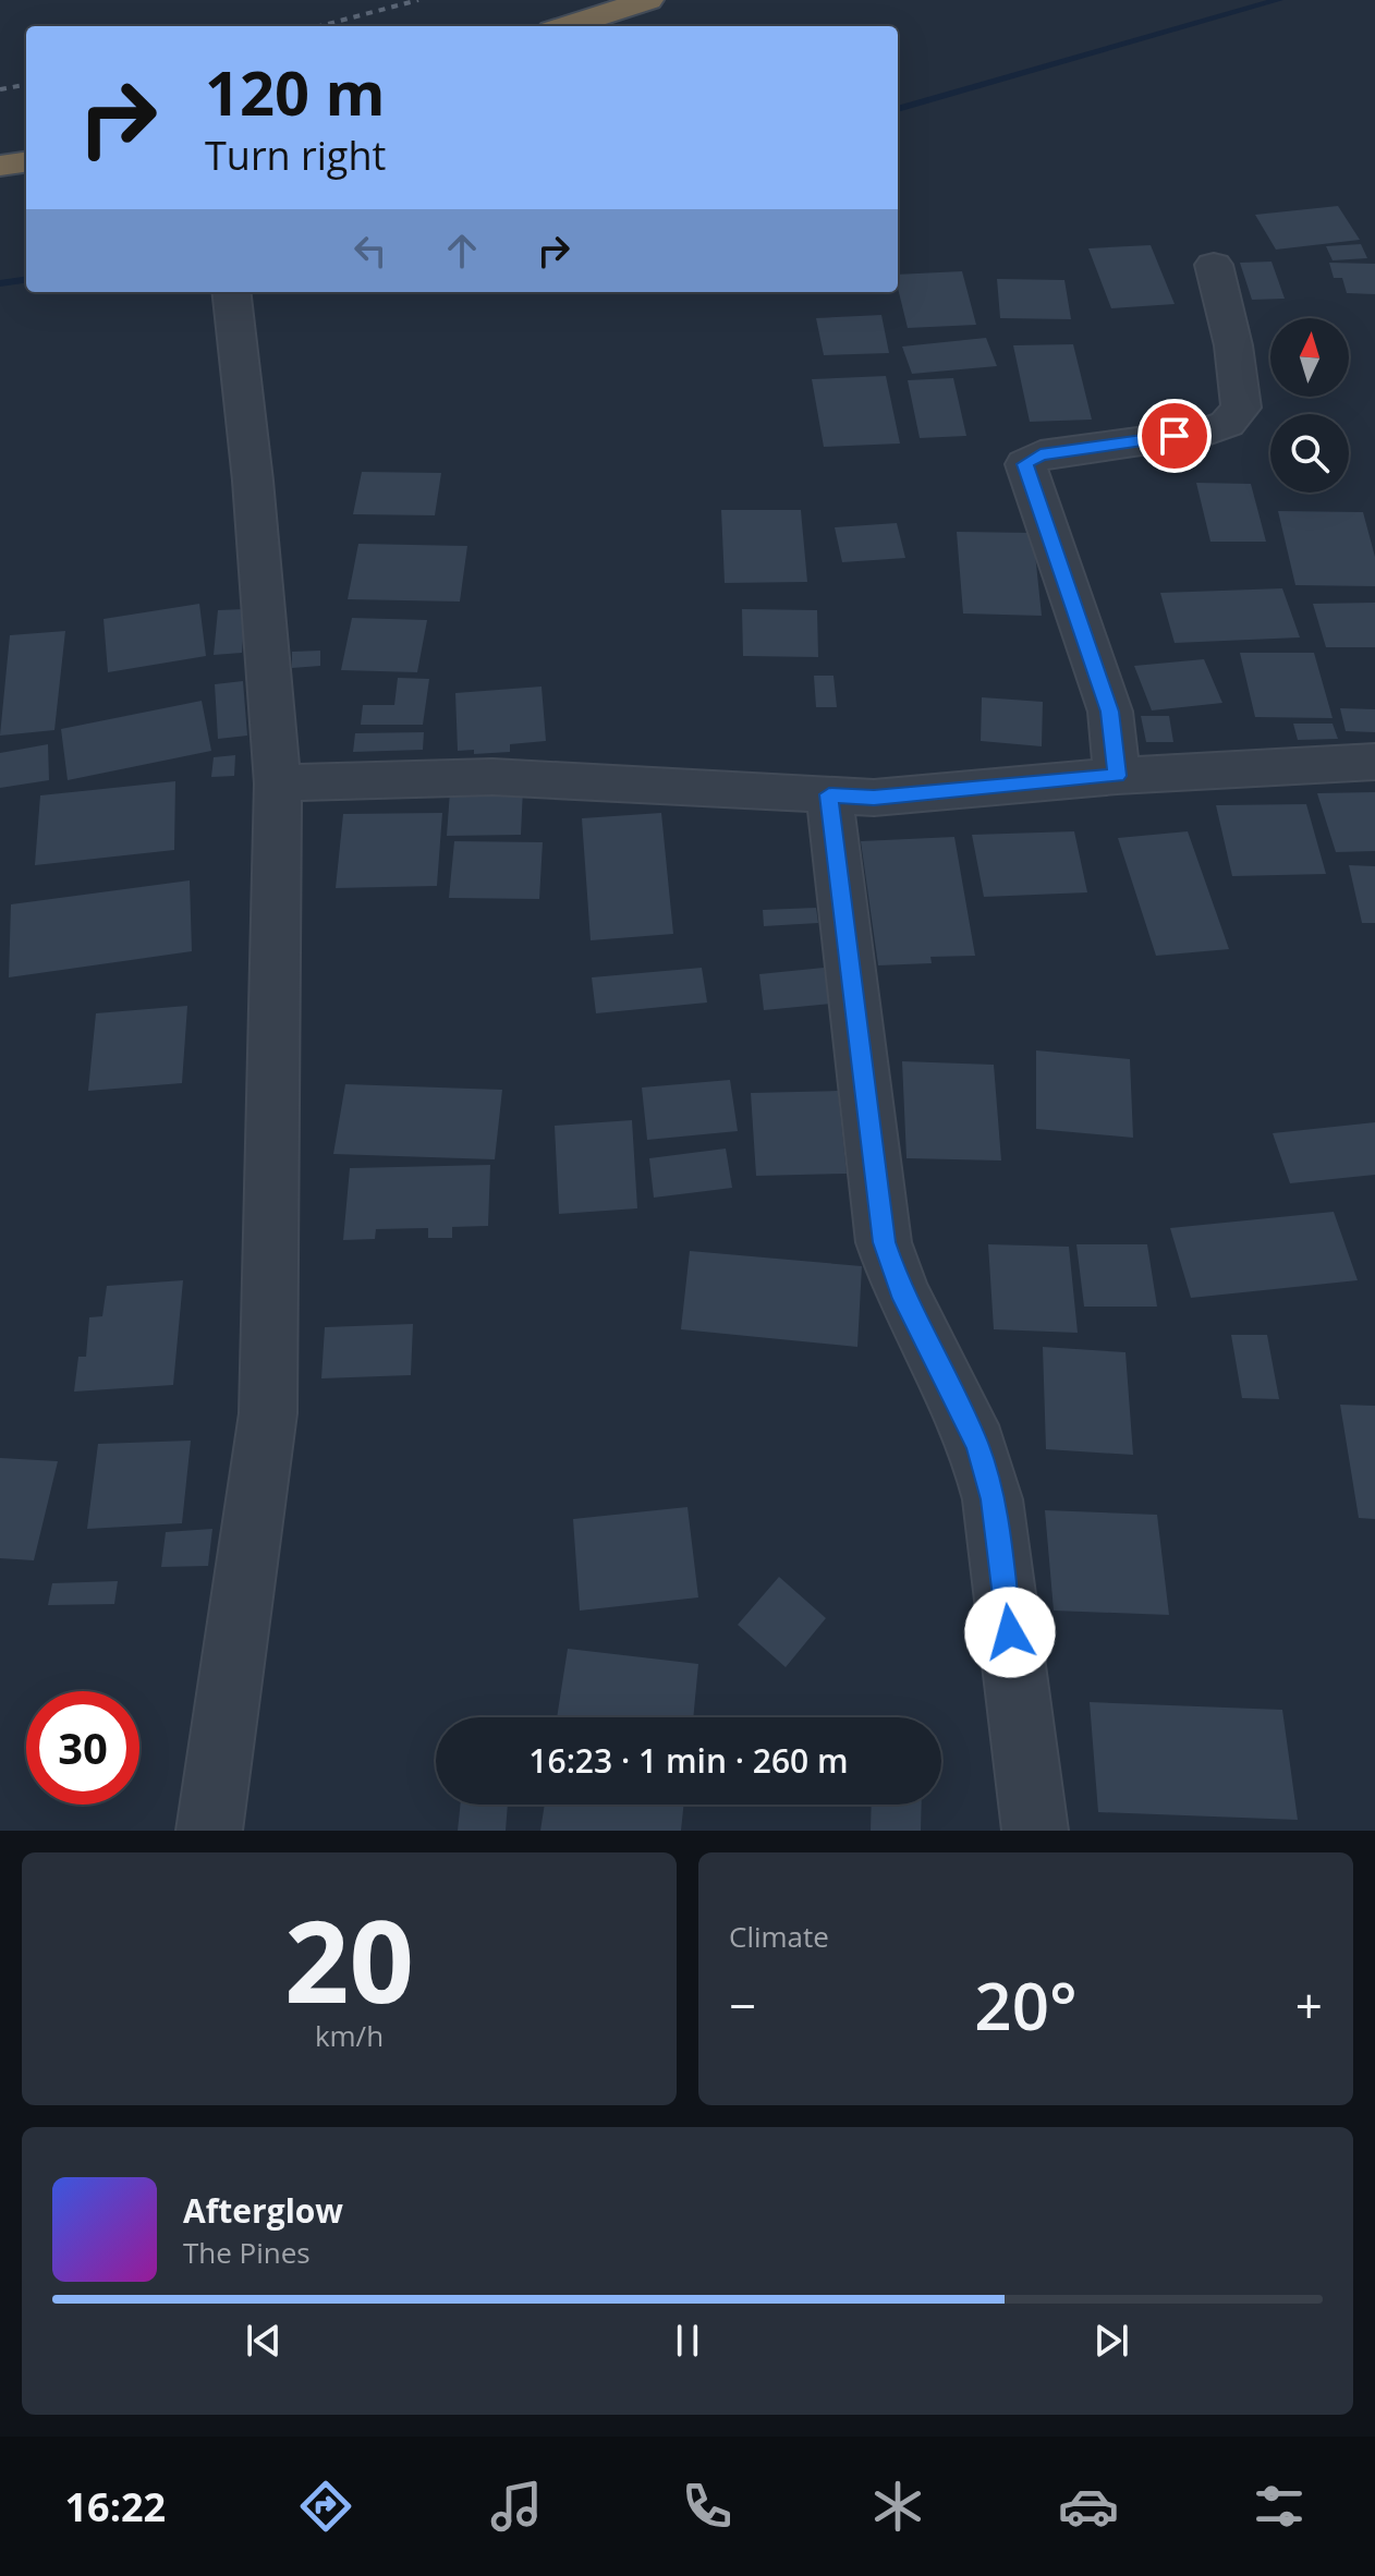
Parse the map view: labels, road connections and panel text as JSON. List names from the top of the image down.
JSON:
{
  "north": "top",
  "page": {
    "turn": ["120 m", "Turn right"],
    "limit": "30",
    "trip": "16:23 · 1 min · 260 m",
    "tile": [
      ["20", "km/h"],
      "Climate"
    ],
    "heat": ["−", "20°", "+"],
    "song": ["Afterglow", "The Pines"],
    "tabs": "16:22"
  }
}
